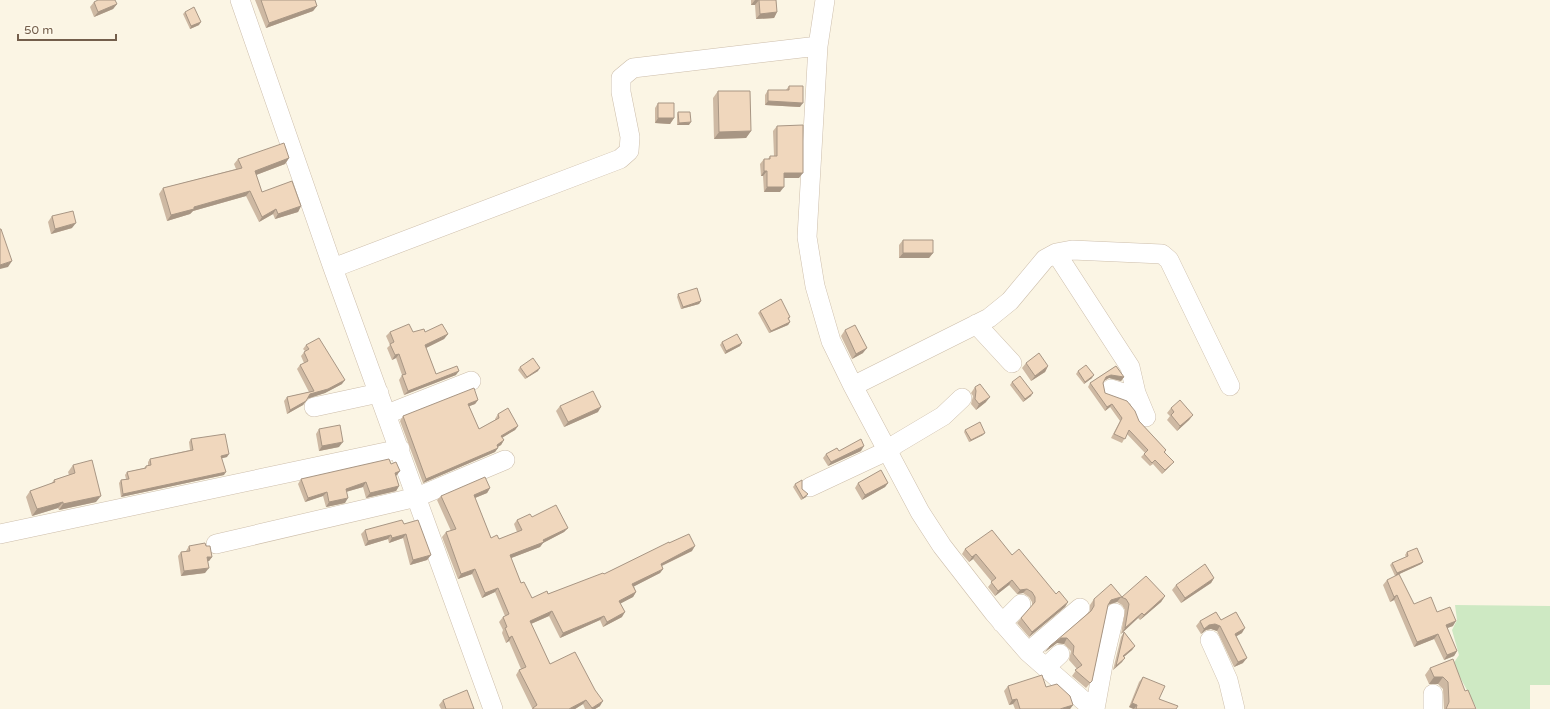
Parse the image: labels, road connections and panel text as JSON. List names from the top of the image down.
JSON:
{
  "scale_bar": "50 m"
}
